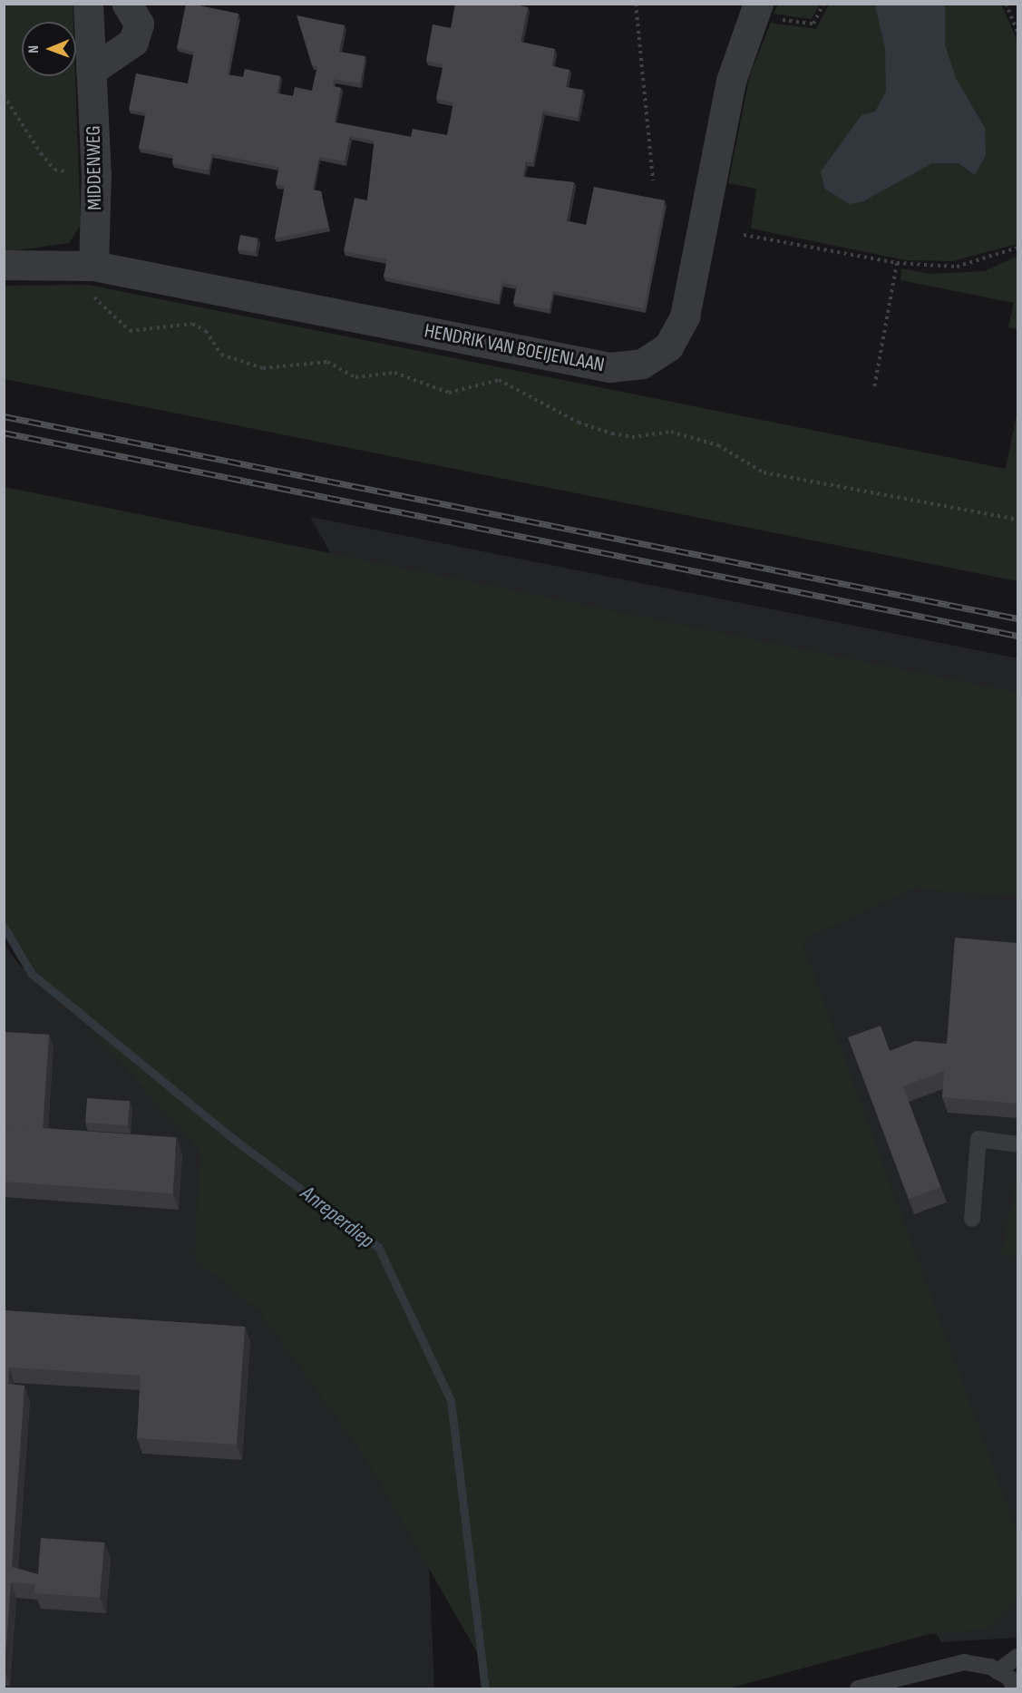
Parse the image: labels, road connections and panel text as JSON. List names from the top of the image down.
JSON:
{
  "streets": {
    "street": ["MIDDENWEG", "HENDRIK VAN BOEIJENLAAN"]
  },
  "crossings": [
    ["MIDDENWEG", "HENDRIK VAN BOEIJENLAAN"]
  ],
  "water": ["Anreperdiep"],
  "north": "left"
}
